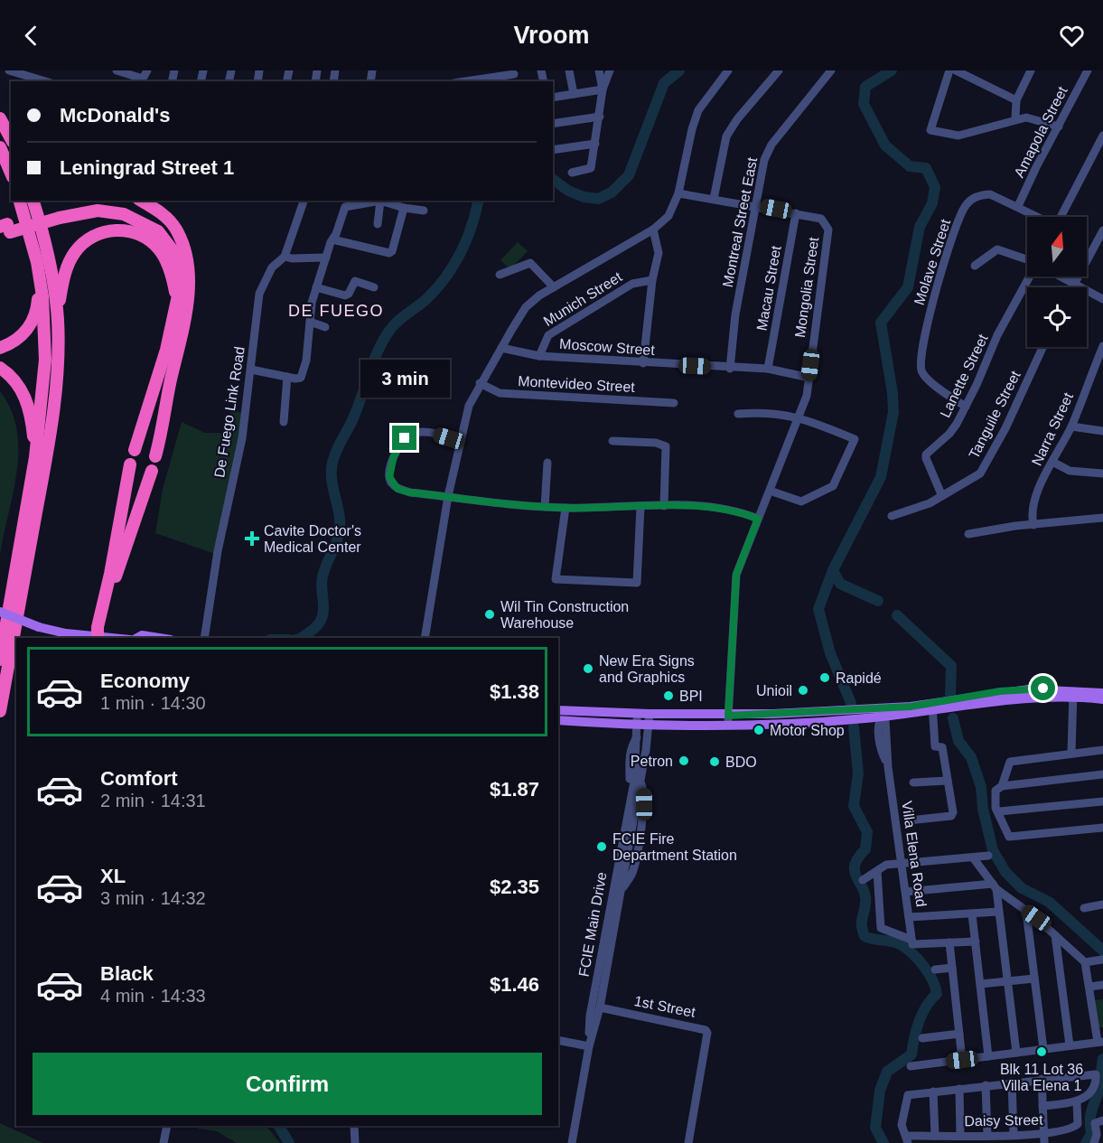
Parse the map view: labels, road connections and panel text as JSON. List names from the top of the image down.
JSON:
{
  "streets": {
    "street": [
      "Amapola Street",
      "Montreal Street East",
      "Molave Street",
      "Mongolia Street",
      "Macau Street",
      "Munich Street",
      "Moscow Street",
      "Lanette Street",
      "Montevideo Street",
      "De Fuego Link Road",
      "Tanguile Street",
      "Narra Street",
      "Villa Elena Road",
      "FCIE Main Drive",
      "1st Street",
      "Daisy Street"
    ]
  },
  "crossings": [
    ["Amapola Street", "Molave Street"],
    ["Montreal Street East", "Mongolia Street"],
    ["Montreal Street East", "Moscow Street"],
    ["Molave Street", "Lanette Street"],
    ["Mongolia Street", "Macau Street"],
    ["Mongolia Street", "Moscow Street"],
    ["Macau Street", "Moscow Street"],
    ["Munich Street", "Moscow Street"],
    ["Lanette Street", "Tanguile Street"],
    ["FCIE Main Drive", "1st Street"]
  ],
  "districts": ["DE FUEGO"],
  "places": {
    "health": ["Cavite Doctor's Medical Center"],
    "other": [
      "Wil Tin Construction Warehouse",
      "New Era Signs and Graphics",
      "Rapidé",
      "Unioil",
      "BPI",
      "Motor Shop",
      "Petron",
      "BDO",
      "FCIE Fire Department Station",
      "Blk 11 Lot 36 Villa Elena 1"
    ]
  },
  "north": "top",
  "page": {
    "header": "Vroom",
    "banner": ["McDonald's", "Leningrad Street 1"],
    "bubble": "3 min",
    "list": [
      {
        "name": "Economy",
        "note": "1 min · 14:30",
        "value": "$1.38"
      },
      {
        "name": "Comfort",
        "note": "2 min · 14:31",
        "value": "$1.87"
      },
      {
        "name": "XL",
        "note": "3 min · 14:32",
        "value": "$2.35"
      },
      {
        "name": "Black",
        "note": "4 min · 14:33",
        "value": "$1.46"
      }
    ],
    "buttons": "Confirm"
  }
}
